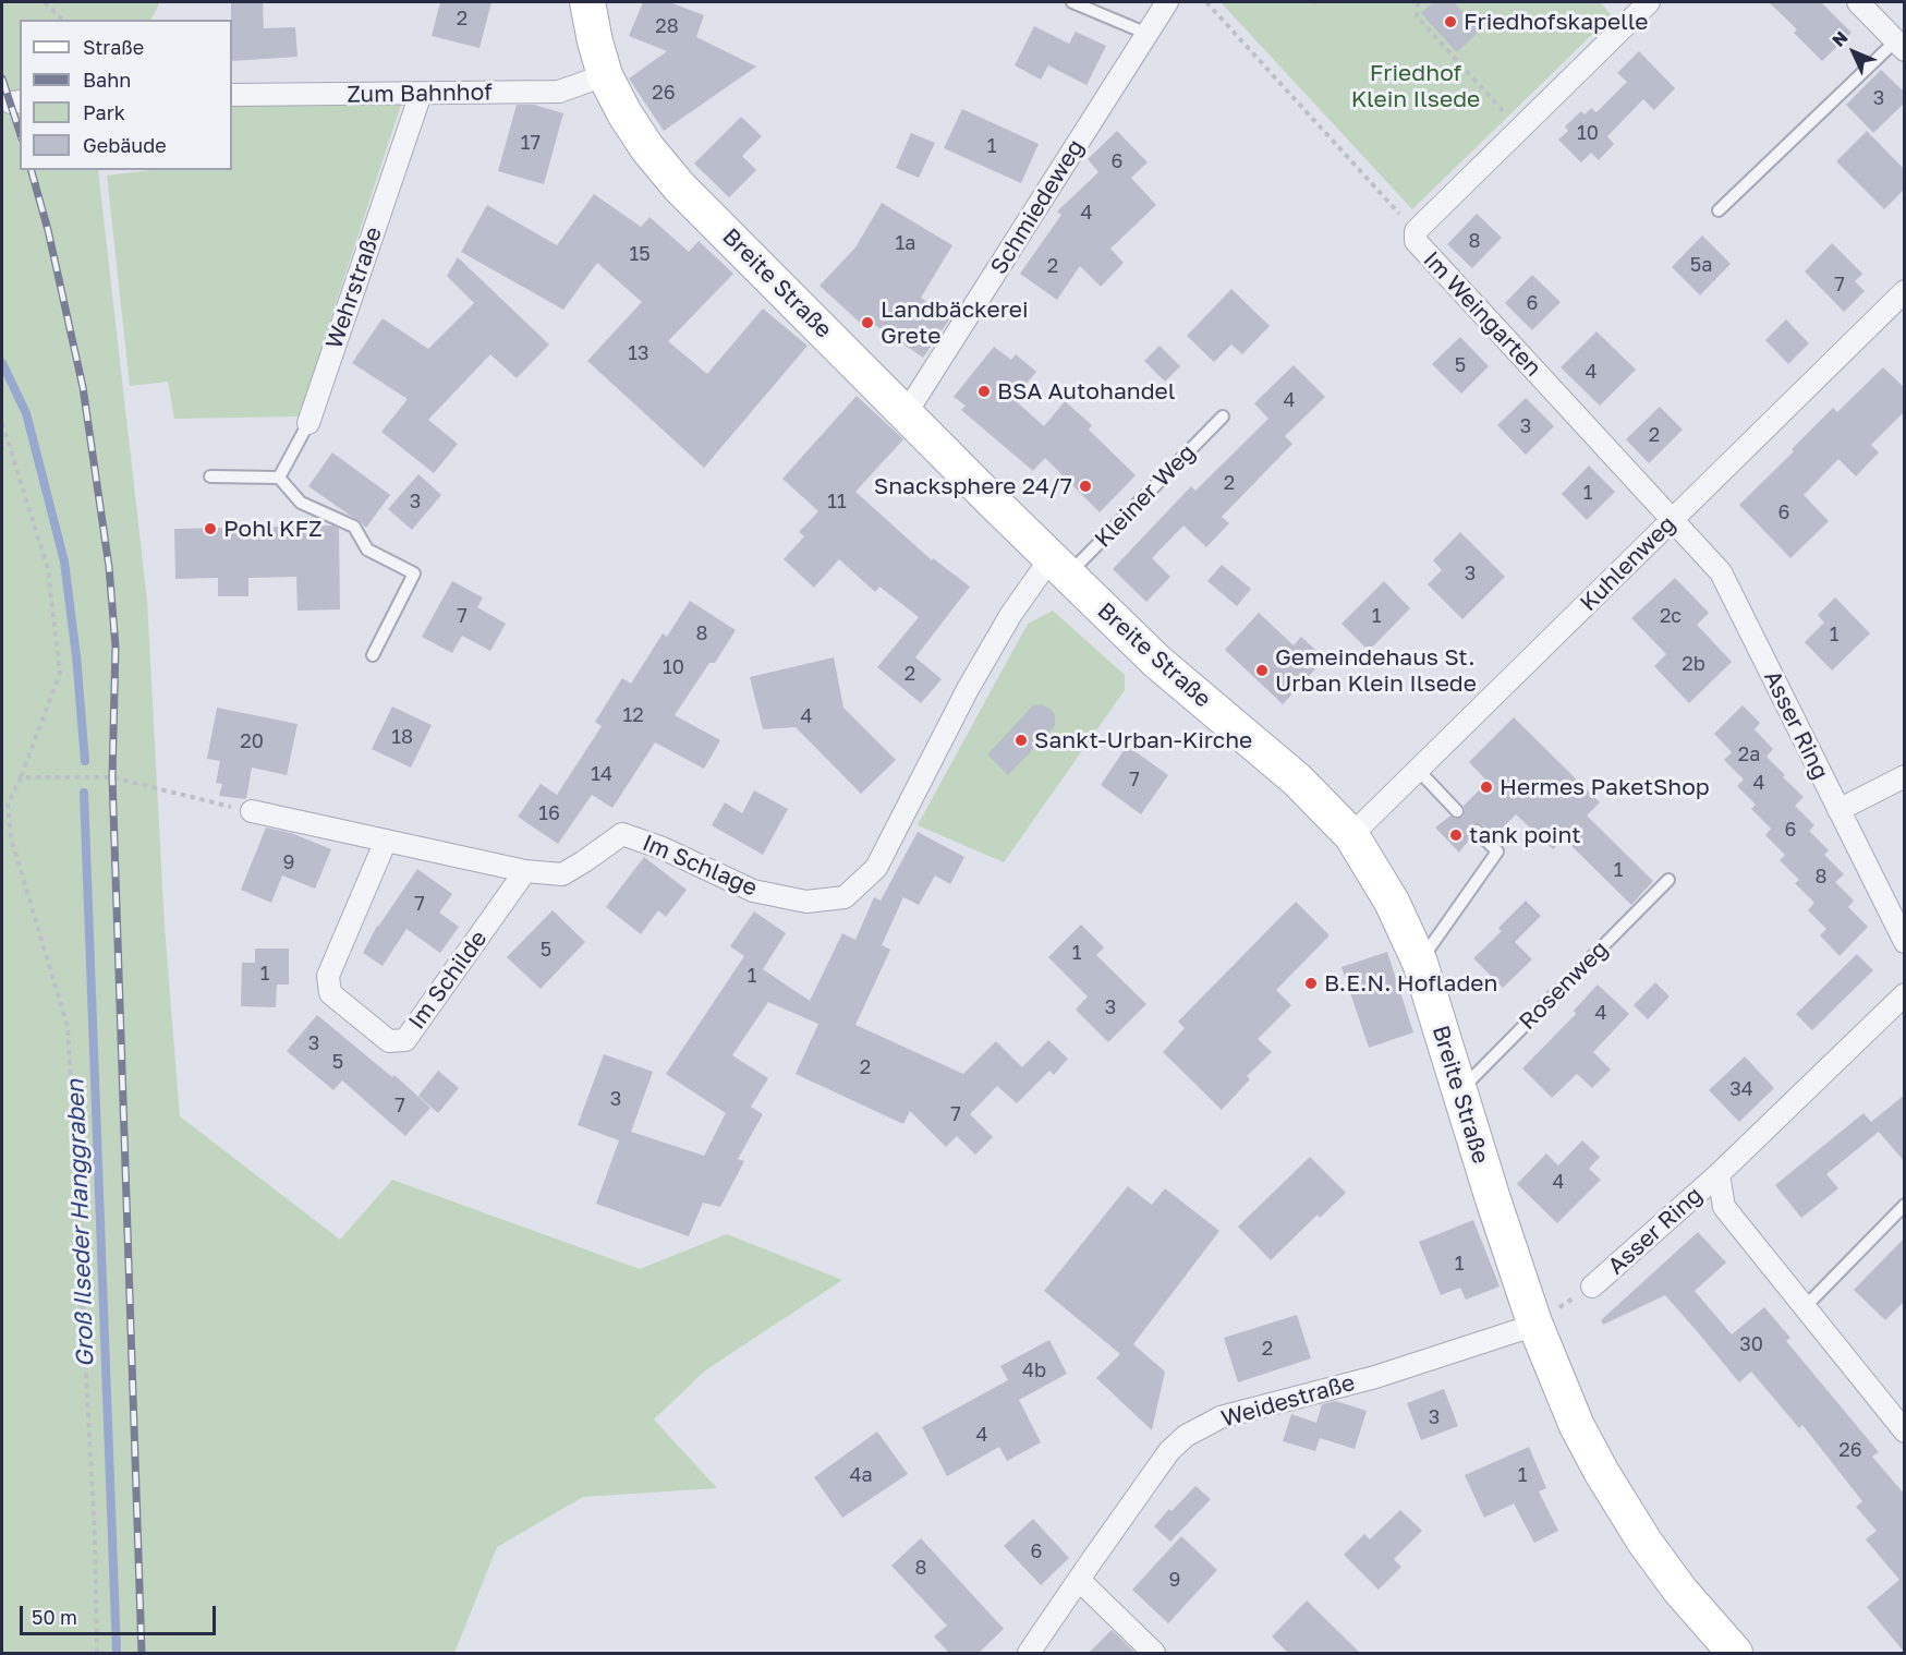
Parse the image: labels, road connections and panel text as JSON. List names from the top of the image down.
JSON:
{
  "streets": {
    "main road": ["Breite Straße"],
    "street": [
      "Zum Bahnhof",
      "Schmiedeweg",
      "Wehrstraße",
      "Im Weingarten",
      "Kuhlenweg",
      "Asser Ring",
      "Im Schlage",
      "Im Schilde",
      "Weidestraße"
    ],
    "lane": ["Kleiner Weg", "Rosenweg"]
  },
  "crossings": [
    ["Zum Bahnhof", "Breite Straße"],
    ["Zum Bahnhof", "Wehrstraße"],
    ["Schmiedeweg", "Breite Straße"],
    ["Breite Straße", "Kleiner Weg"],
    ["Breite Straße", "Kuhlenweg"],
    ["Breite Straße", "Im Schlage"],
    ["Breite Straße", "Rosenweg"],
    ["Breite Straße", "Weidestraße"],
    ["Im Weingarten", "Kuhlenweg"],
    ["Im Weingarten", "Asser Ring"],
    ["Kleiner Weg", "Im Schlage"],
    ["Kuhlenweg", "Asser Ring"],
    ["Im Schlage", "Im Schilde"]
  ],
  "water": ["Groß Ilseder Hanggraben"],
  "parks": ["Friedhof Klein Ilsede"],
  "places": [
    "Friedhofskapelle",
    "Landbäckerei Grete",
    "BSA Autohandel",
    "Snacksphere 24/7",
    "Pohl KFZ",
    "Gemeindehaus St. Urban Klein Ilsede",
    "Sankt-Urban-Kirche",
    "Hermes PaketShop",
    "tank point",
    "B.E.N. Hofladen"
  ],
  "house_numbers": [
    "2",
    "28",
    "26",
    "3",
    "10",
    "17",
    "1",
    "6",
    "4",
    "8",
    "1a",
    "15",
    "5a",
    "2",
    "7",
    "6",
    "13",
    "5",
    "4",
    "4",
    "3",
    "2",
    "2",
    "1",
    "3",
    "11",
    "6",
    "3",
    "7",
    "1",
    "2c",
    "8",
    "1",
    "2b",
    "10",
    "2",
    "12",
    "4",
    "18",
    "20",
    "2a",
    "14",
    "7",
    "4",
    "16",
    "6",
    "9",
    "1",
    "8",
    "7",
    "5",
    "1",
    "1",
    "1",
    "3",
    "4",
    "3",
    "5",
    "2",
    "34",
    "3",
    "7",
    "7",
    "4",
    "1",
    "30",
    "2",
    "4b",
    "3",
    "4",
    "26",
    "4a",
    "1",
    "6",
    "8",
    "9"
  ],
  "legend": [
    "Straße",
    "Bahn",
    "Park",
    "Gebäude"
  ],
  "scale_bar": "50 m",
  "north": "top left"
}
